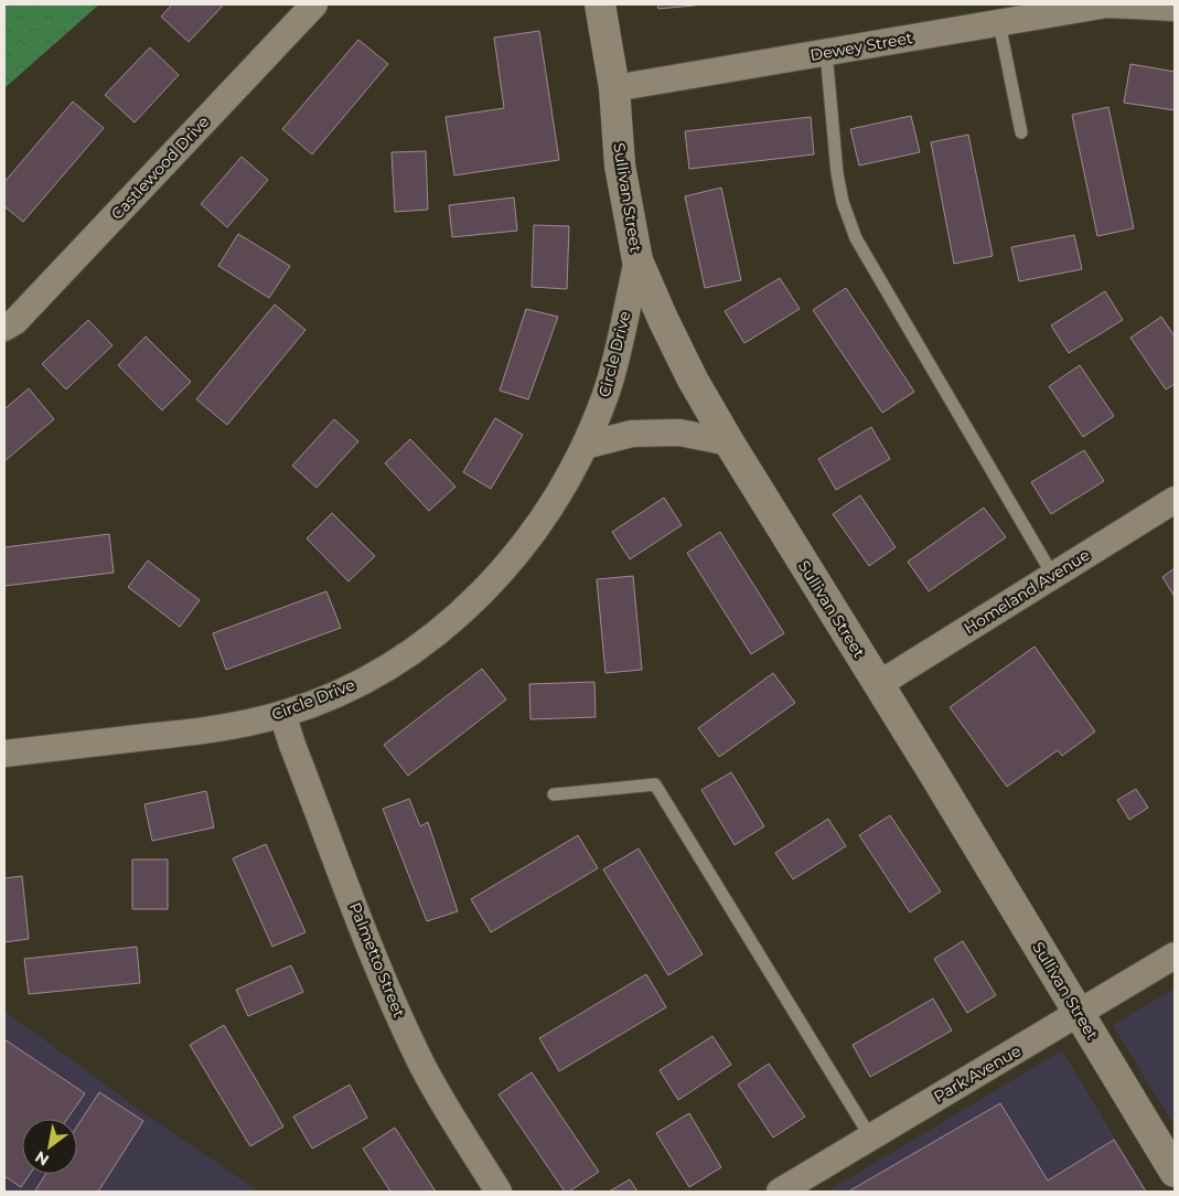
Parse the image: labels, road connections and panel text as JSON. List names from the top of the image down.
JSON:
{
  "streets": {
    "street": [
      "Dewey Street",
      "Castlewood Drive",
      "Sullivan Street",
      "Circle Drive",
      "Homeland Avenue",
      "Palmetto Street",
      "Park Avenue"
    ]
  },
  "crossings": [
    ["Dewey Street", "Sullivan Street"],
    ["Sullivan Street", "Circle Drive"],
    ["Sullivan Street", "Homeland Avenue"],
    ["Sullivan Street", "Park Avenue"],
    ["Circle Drive", "Palmetto Street"]
  ],
  "north": "bottom left"
}
